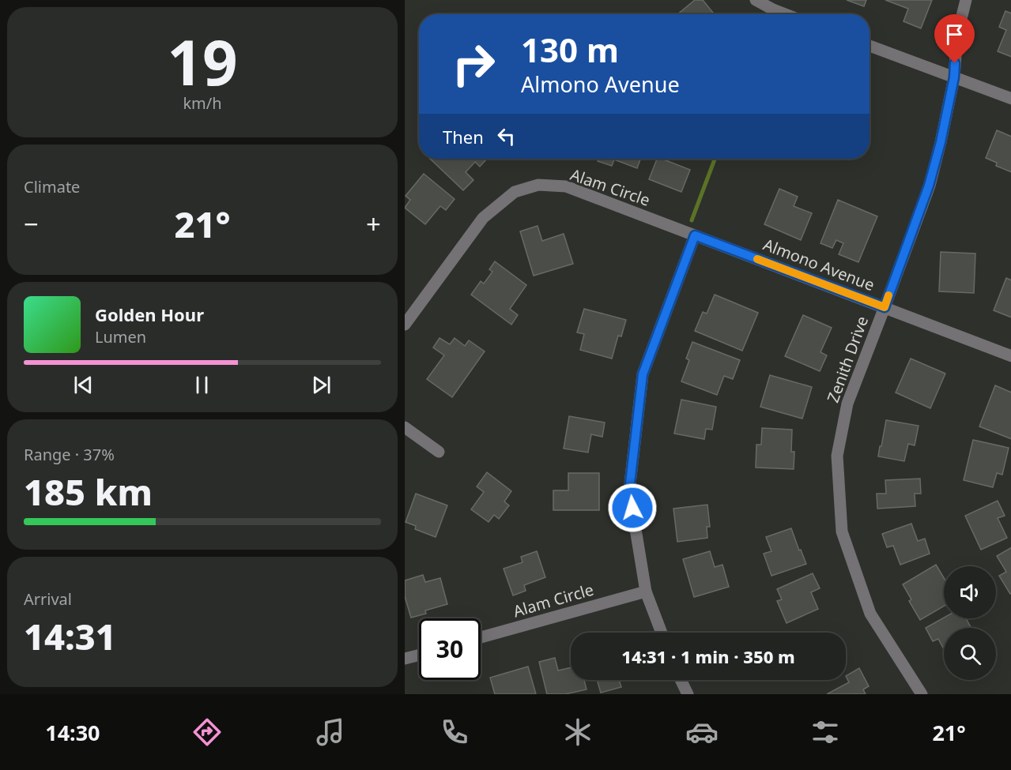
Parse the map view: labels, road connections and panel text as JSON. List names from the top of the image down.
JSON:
{
  "streets": {
    "street": ["Alam Circle", "Almono Avenue", "Zenith Drive"]
  },
  "crossings": [
    ["Alam Circle", "Almono Avenue"],
    ["Almono Avenue", "Zenith Drive"]
  ],
  "page": {
    "tile": [
      ["19", "km/h"],
      "Climate",
      ["Range · 37%", "185 km"],
      ["Arrival", "14:31"]
    ],
    "turn": ["130 m", "Almono Avenue"],
    "then": "Then",
    "heat": ["−", "21°", "+"],
    "song": ["Golden Hour", "Lumen"],
    "limit": "30",
    "trip": "14:31 · 1 min · 350 m",
    "tabs": ["14:30", "21°"]
  }
}
